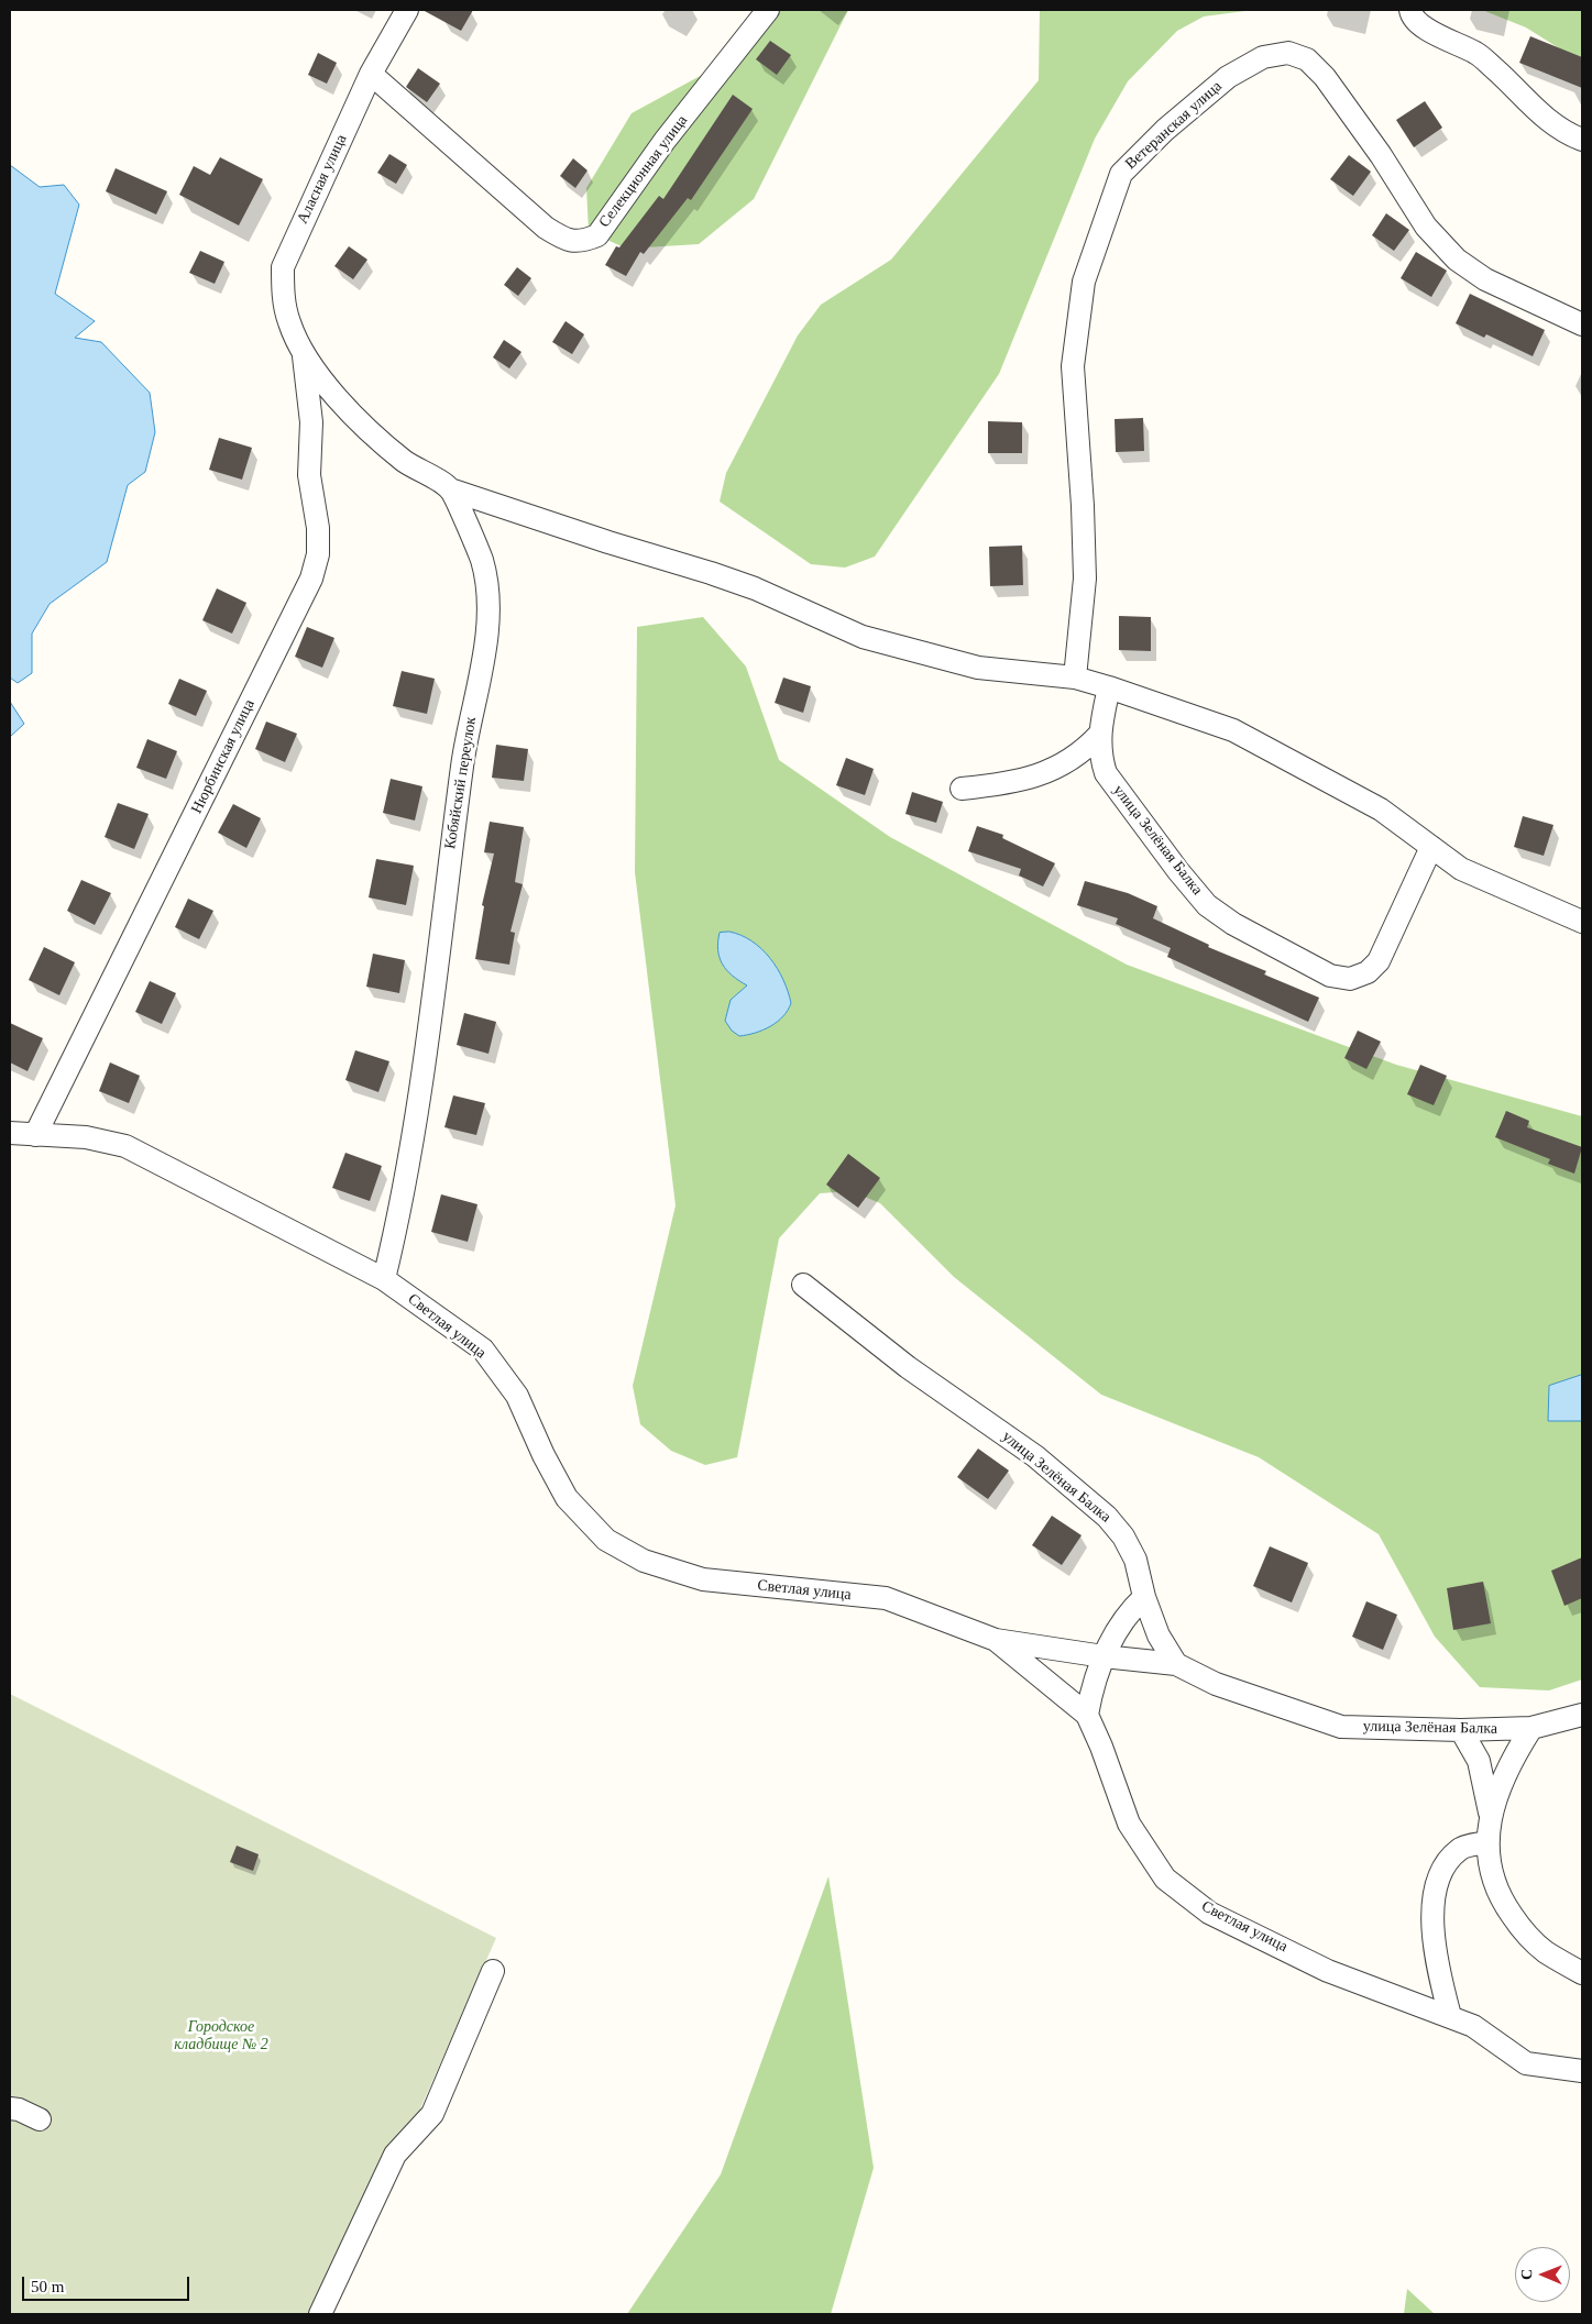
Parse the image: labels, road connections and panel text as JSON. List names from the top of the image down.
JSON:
{
  "streets": {
    "street": [
      "Ветеранская улица",
      "Селекционная улица",
      "Аласная улица",
      "Нюрбинская улица",
      "Кобяйский переулок",
      "улица Зелёная Балка",
      "Светлая улица"
    ]
  },
  "crossings": [
    ["Селекционная улица", "Аласная улица"],
    ["Аласная улица", "Нюрбинская улица"],
    ["Нюрбинская улица", "Светлая улица"],
    ["Кобяйский переулок", "Светлая улица"]
  ],
  "parks": ["Городское кладбище № 2"],
  "scale_bar": "50 m",
  "north": "left"
}
